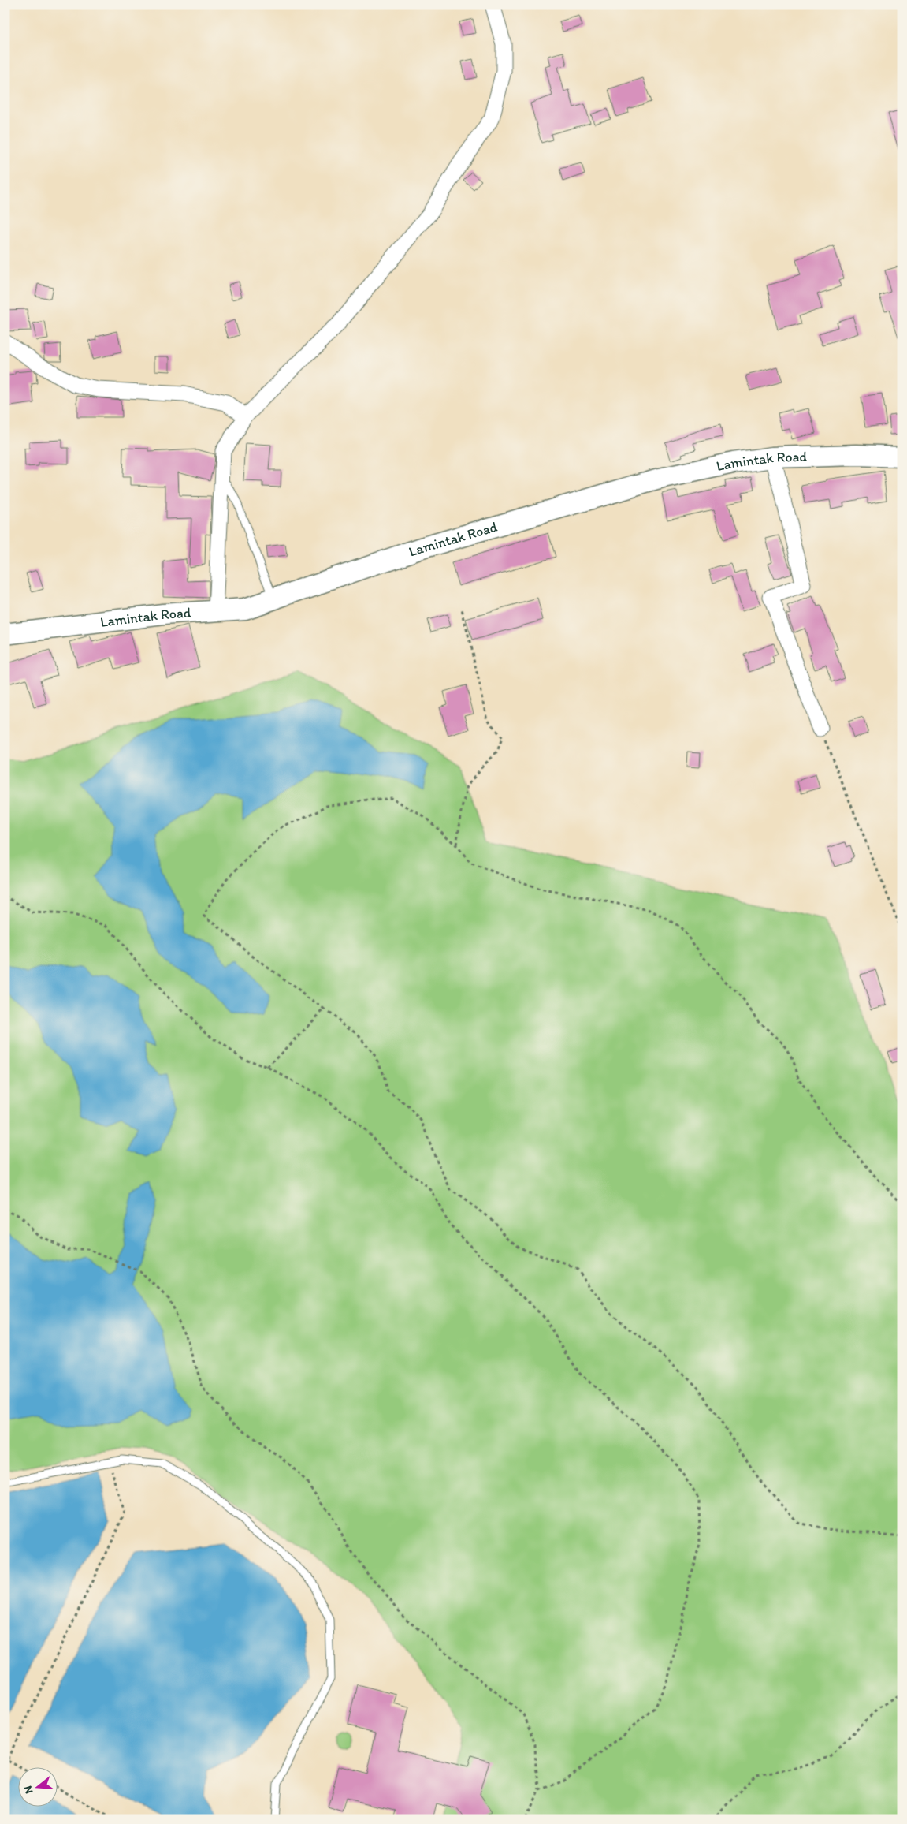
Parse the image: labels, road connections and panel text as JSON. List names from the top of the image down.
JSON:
{
  "streets": {
    "main road": ["Lamintak Road"]
  },
  "north": "left"
}
